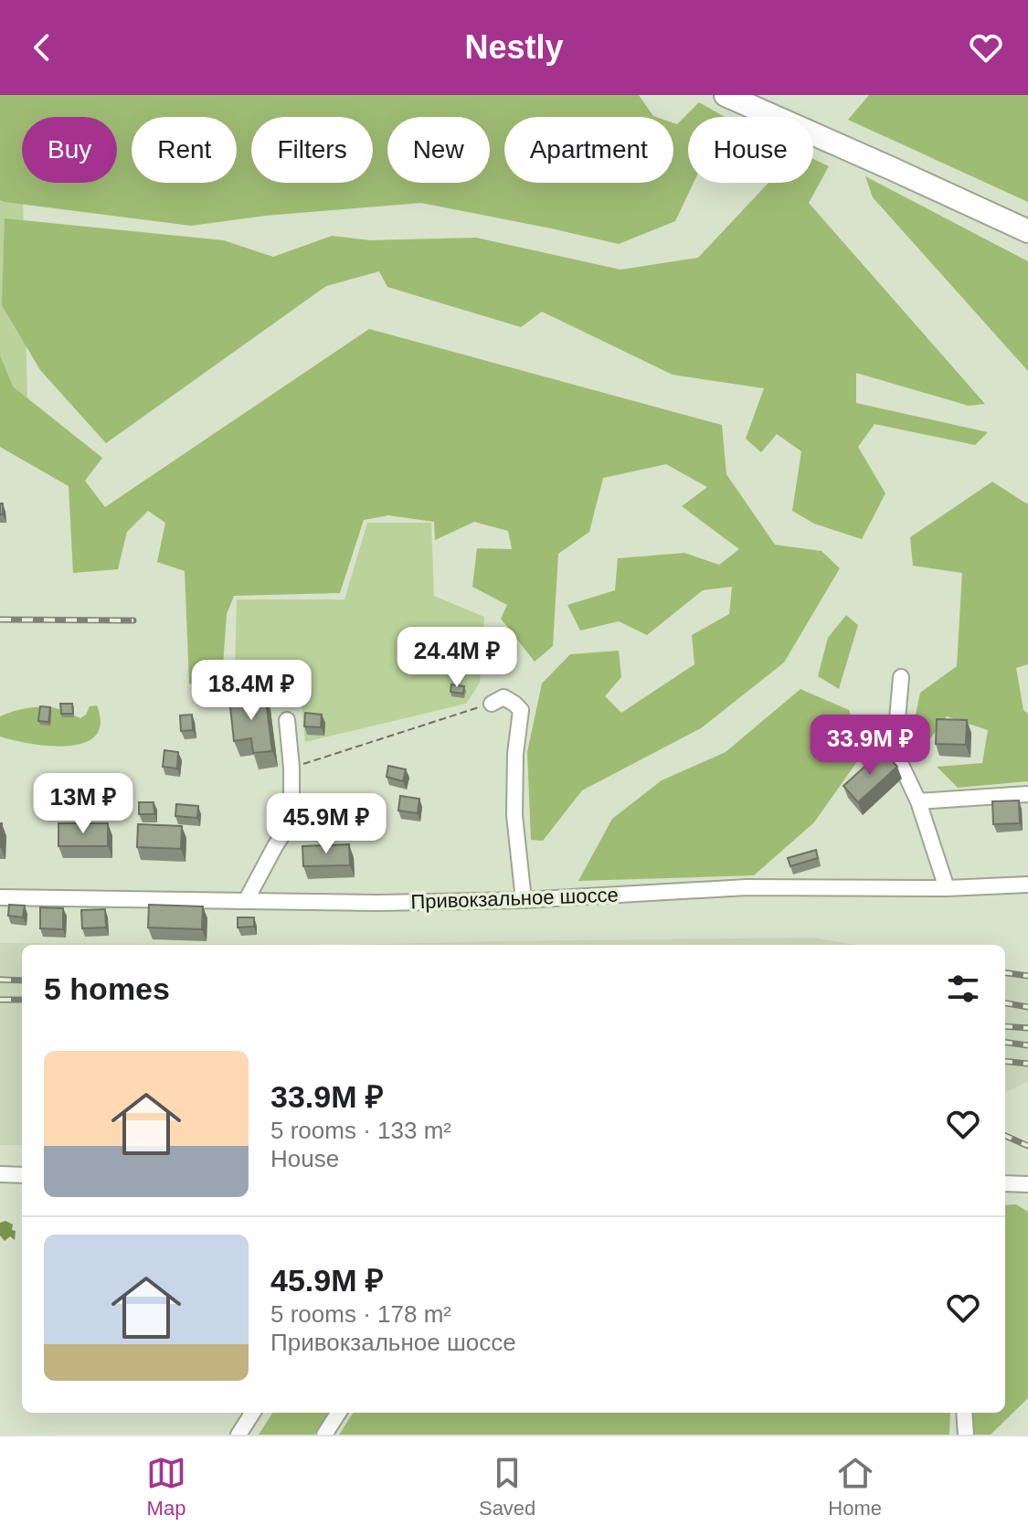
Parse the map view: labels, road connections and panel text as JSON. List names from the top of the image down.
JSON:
{
  "streets": {
    "street": ["Привокзальное шоссе"]
  },
  "page": {
    "header": "Nestly",
    "chip": [
      "Buy",
      "Rent",
      "Filters",
      "New",
      "Apartment",
      "House"
    ],
    "price": [
      "24.4M ₽",
      "18.4M ₽",
      "33.9M ₽",
      "13M ₽",
      "45.9M ₽"
    ],
    "heading": "5 homes",
    "list": [
      {
        "name": "33.9M ₽",
        "note": "5 rooms · 133 m² · House"
      },
      {
        "name": "45.9M ₽",
        "note": "5 rooms · 178 m² · Привокзальное шоссе"
      }
    ],
    "tabs": ["Map", "Saved", "Home"]
  }
}
